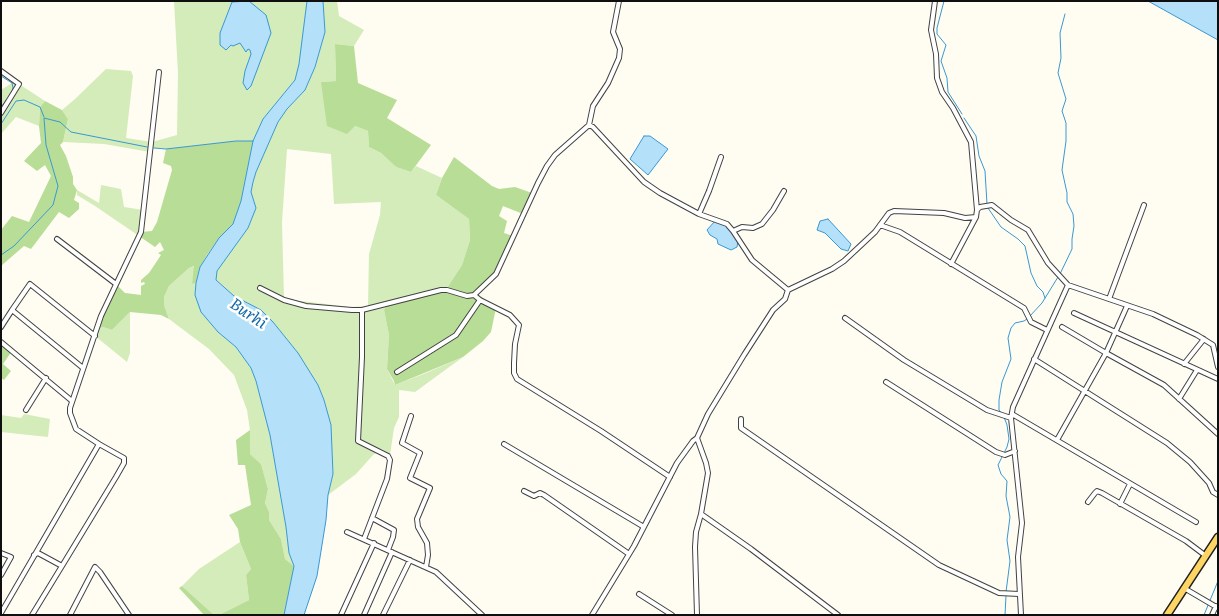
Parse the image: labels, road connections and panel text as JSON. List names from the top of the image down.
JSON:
{
  "water": ["Burhi"]
}
